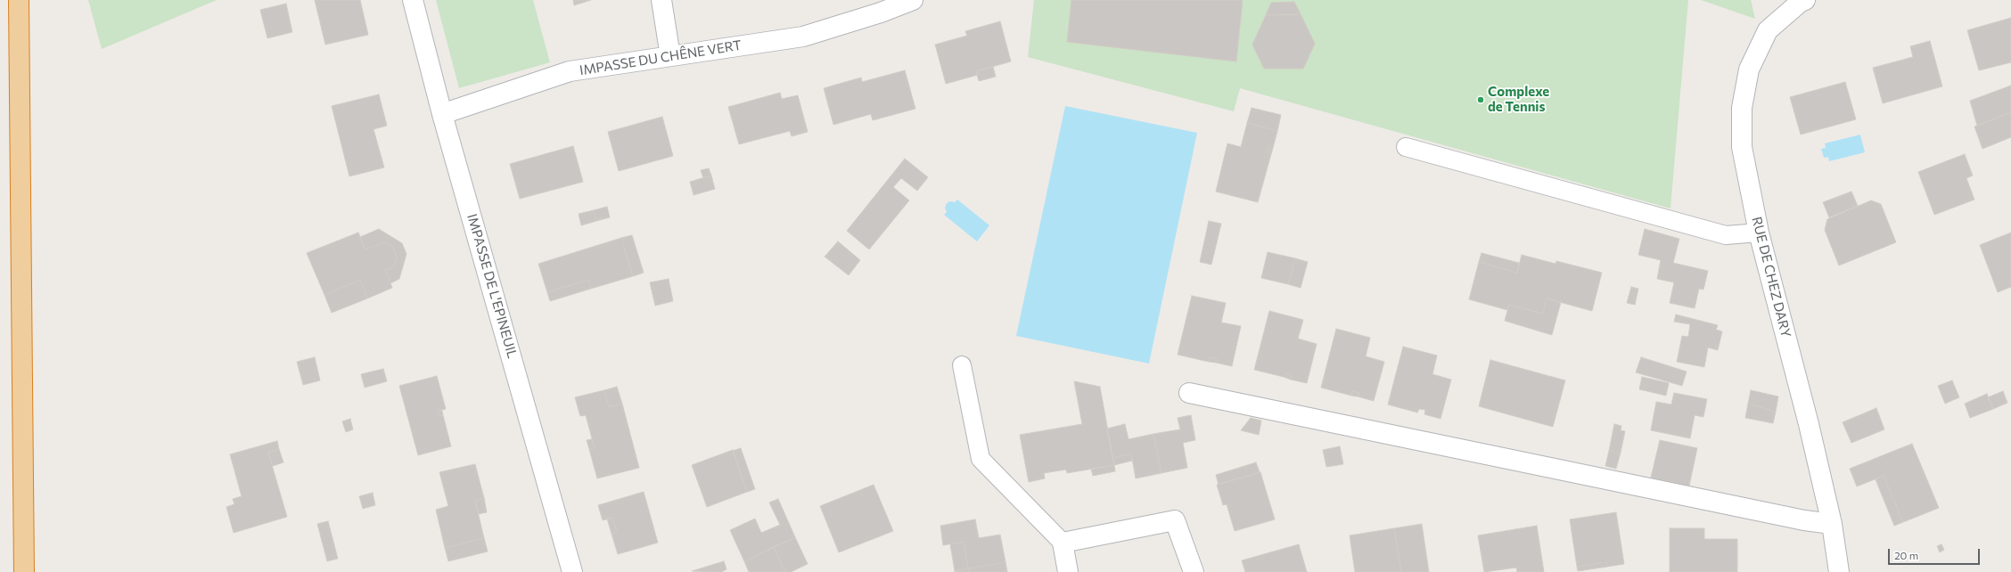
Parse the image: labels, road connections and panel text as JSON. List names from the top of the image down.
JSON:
{
  "streets": {
    "street": ["IMPASSE DU CHÊNE VERT", "RUE DE CHEZ DARY", "IMPASSE DE L'EPINEUIL"]
  },
  "crossings": [
    ["IMPASSE DU CHÊNE VERT", "IMPASSE DE L'EPINEUIL"]
  ],
  "places": ["Complexe de Tennis"],
  "scale_bar": "20 m"
}
